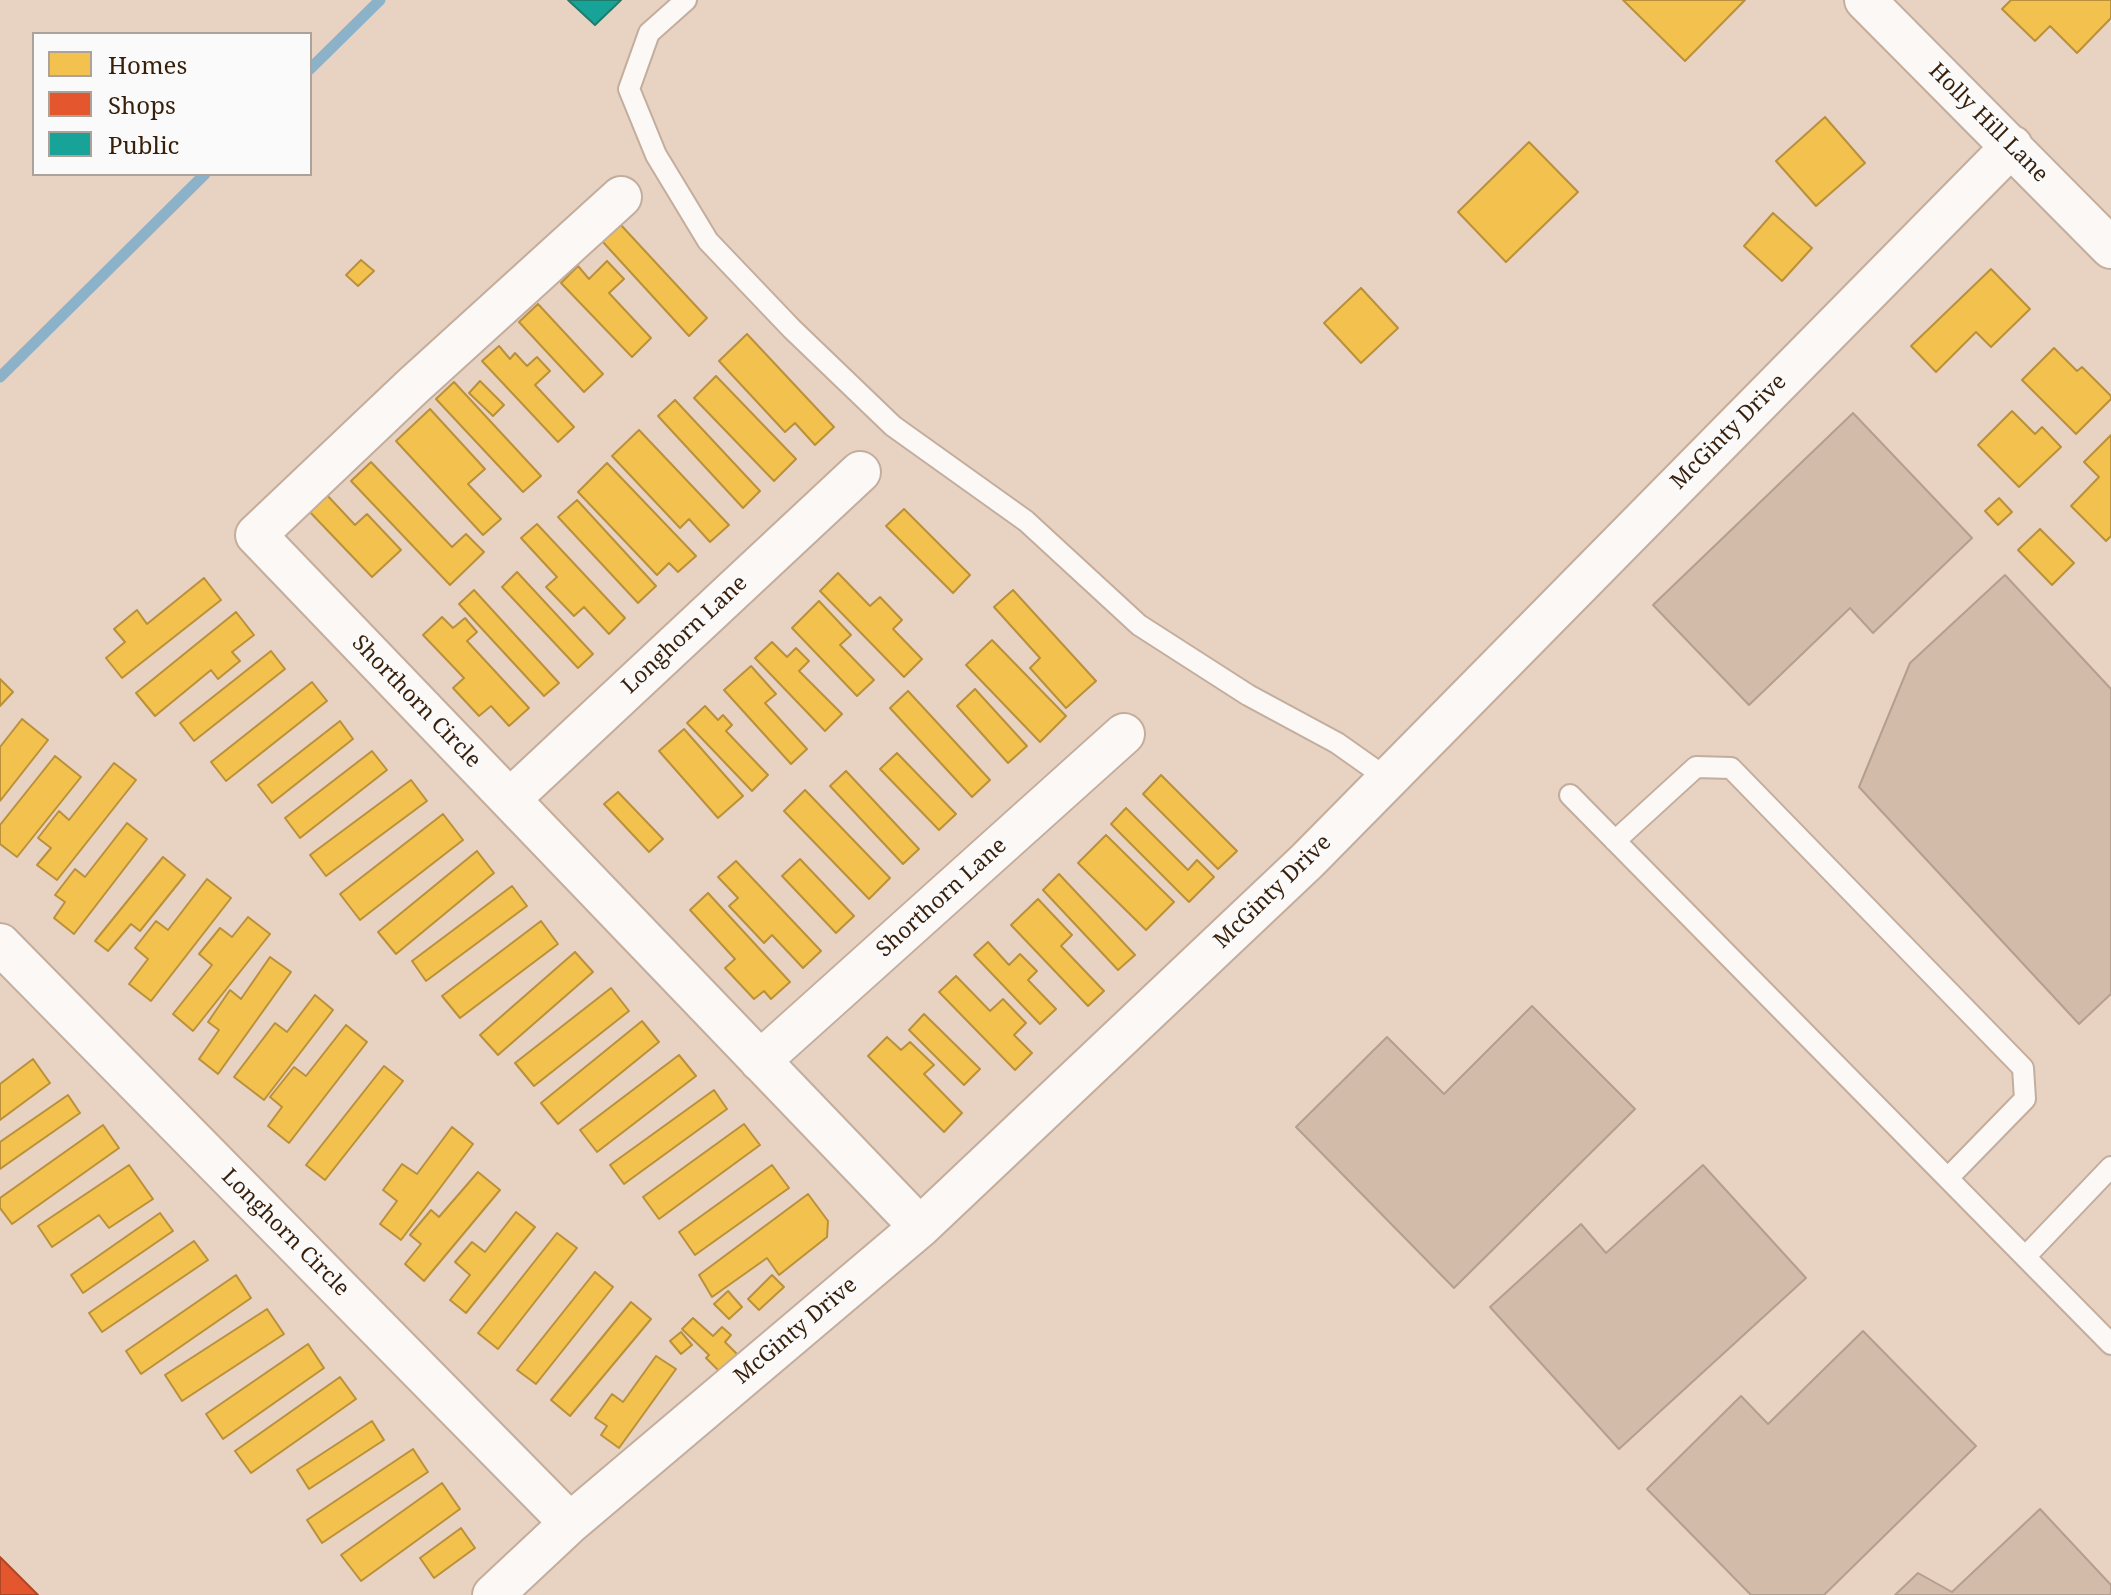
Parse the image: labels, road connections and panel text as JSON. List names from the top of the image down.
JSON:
{
  "streets": {
    "street": [
      "Holly Hill Lane",
      "McGinty Drive",
      "Longhorn Lane",
      "Shorthorn Circle",
      "Shorthorn Lane",
      "Longhorn Circle"
    ]
  },
  "crossings": [
    ["Holly Hill Lane", "McGinty Drive"],
    ["McGinty Drive", "Shorthorn Circle"],
    ["McGinty Drive", "Longhorn Circle"],
    ["Longhorn Lane", "Shorthorn Circle"],
    ["Shorthorn Circle", "Shorthorn Lane"]
  ],
  "legend": ["Homes", "Shops", "Public"]
}
